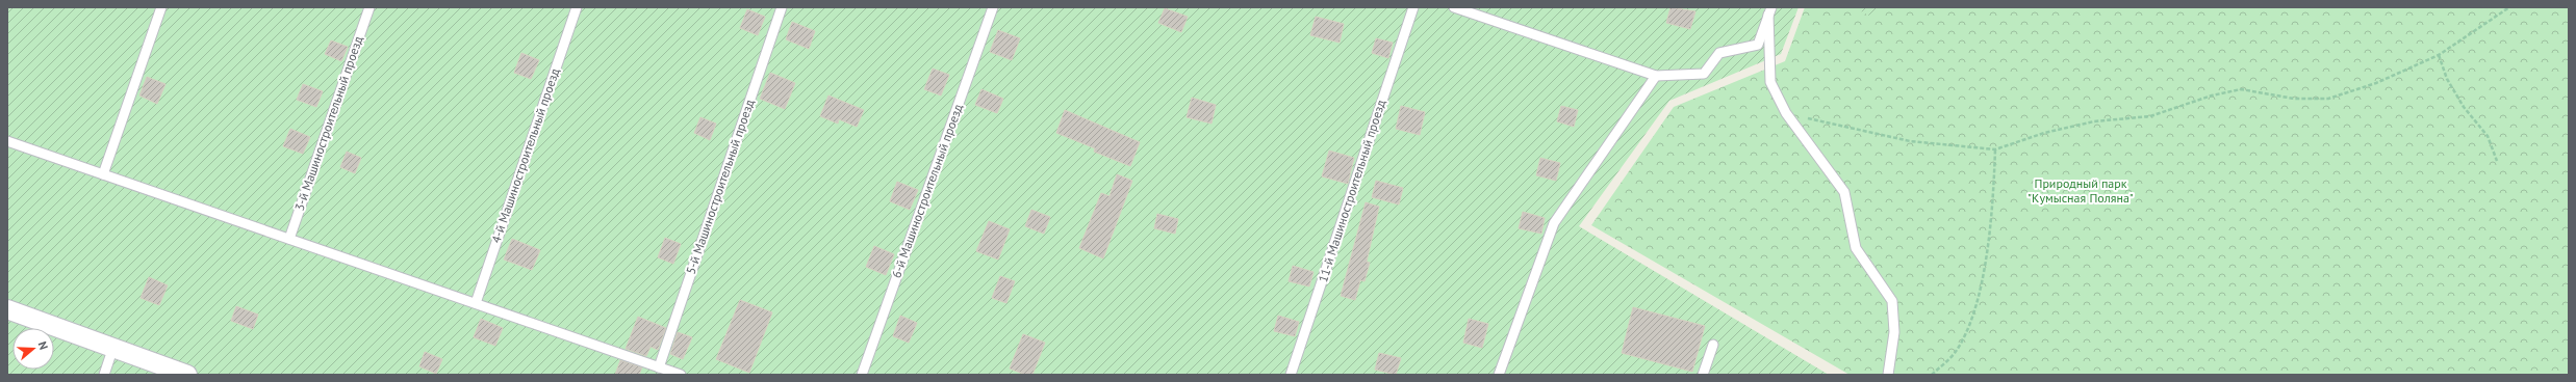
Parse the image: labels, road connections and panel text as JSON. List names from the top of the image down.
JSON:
{
  "streets": {
    "lane": [
      "3-й Машиностроительный проезд",
      "4-й Машиностроительный проезд",
      "5-й Машиностроительный проезд",
      "6-й Машиностроительный проезд",
      "11-й Машиностроительный проезд"
    ]
  },
  "parks": ["Природный парк \"Кумысная Поляна\""],
  "north": "right"
}
